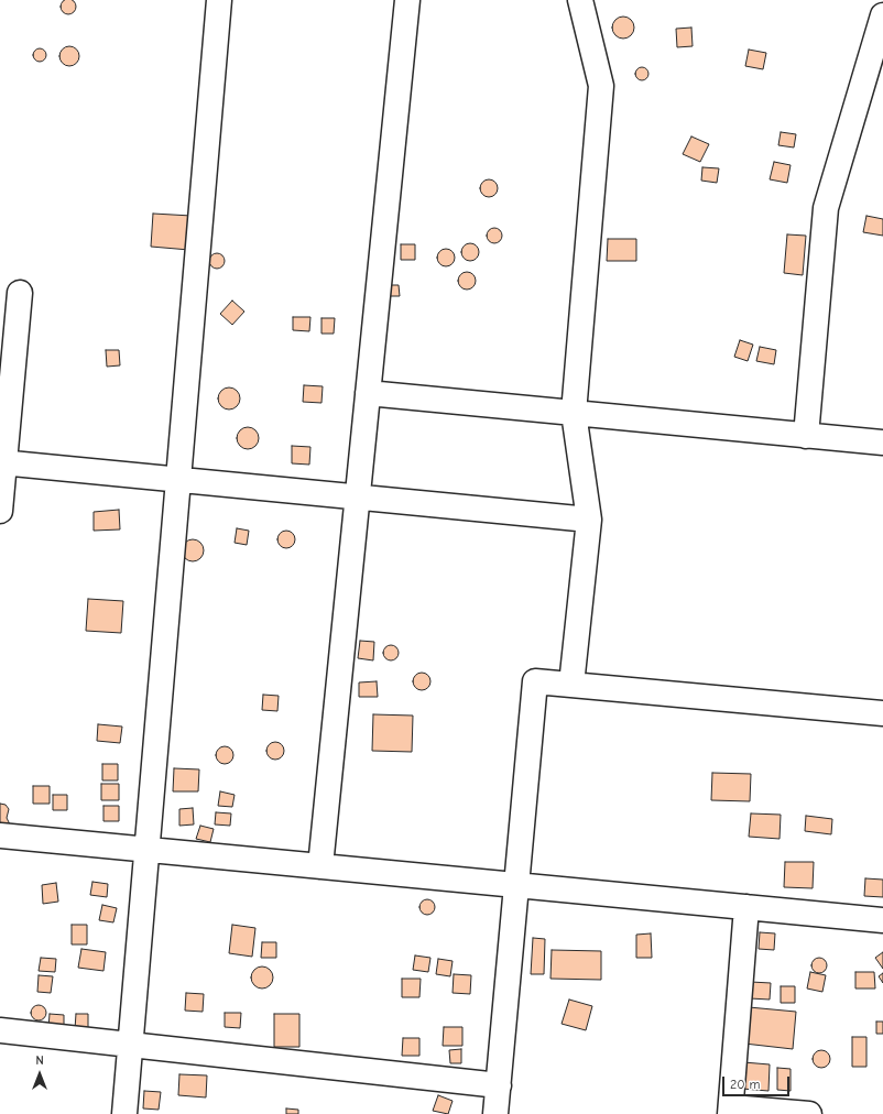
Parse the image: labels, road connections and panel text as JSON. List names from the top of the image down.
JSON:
{
  "scale_bar": "20 m",
  "north": "top"
}
